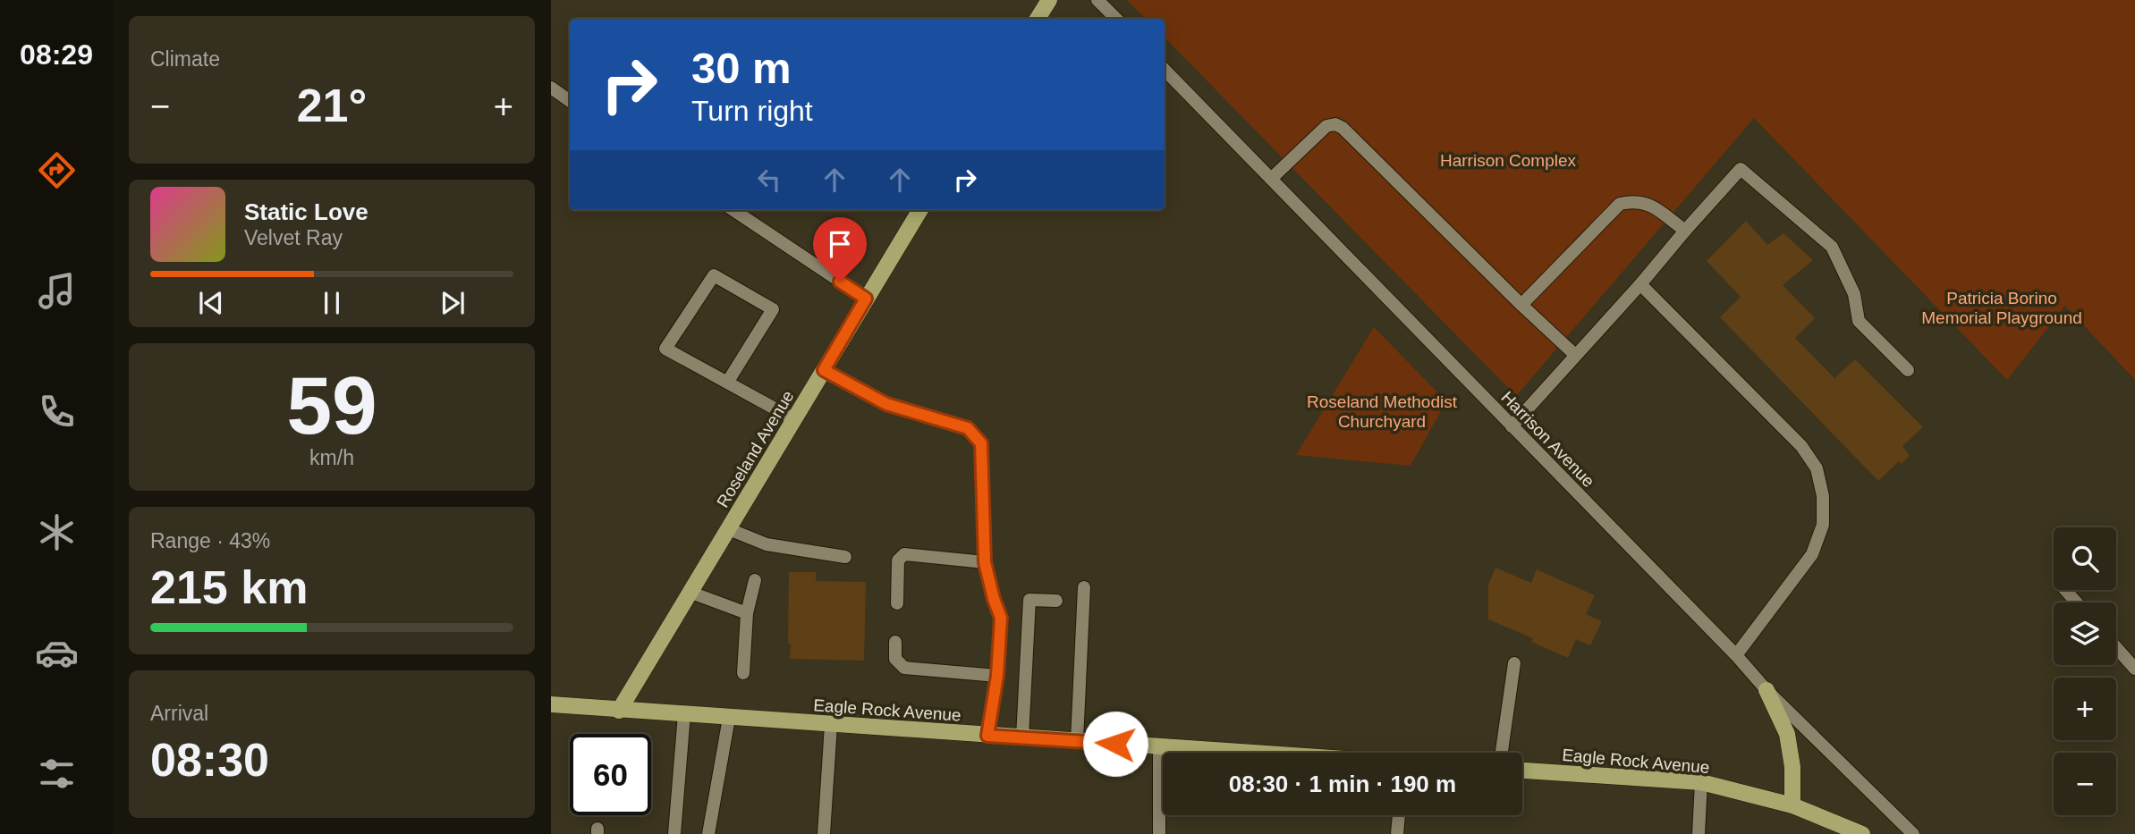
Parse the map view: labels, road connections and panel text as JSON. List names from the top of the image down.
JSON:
{
  "streets": {
    "main road": ["Roseland Avenue", "Eagle Rock Avenue"],
    "street": ["Harrison Avenue"]
  },
  "crossings": [
    ["Roseland Avenue", "Eagle Rock Avenue"]
  ],
  "parks": ["Harrison Complex", "Patricia Borino Memorial Playground", "Roseland Methodist Churchyard"],
  "page": {
    "tabs": "08:29",
    "tile": [
      "Climate",
      ["59", "km/h"],
      ["Range · 43%", "215 km"],
      ["Arrival", "08:30"]
    ],
    "turn": ["30 m", "Turn right"],
    "heat": ["−", "21°", "+"],
    "song": ["Static Love", "Velvet Ray"],
    "map_buttons": ["+", "−"],
    "limit": "60",
    "trip": "08:30 · 1 min · 190 m"
  }
}
